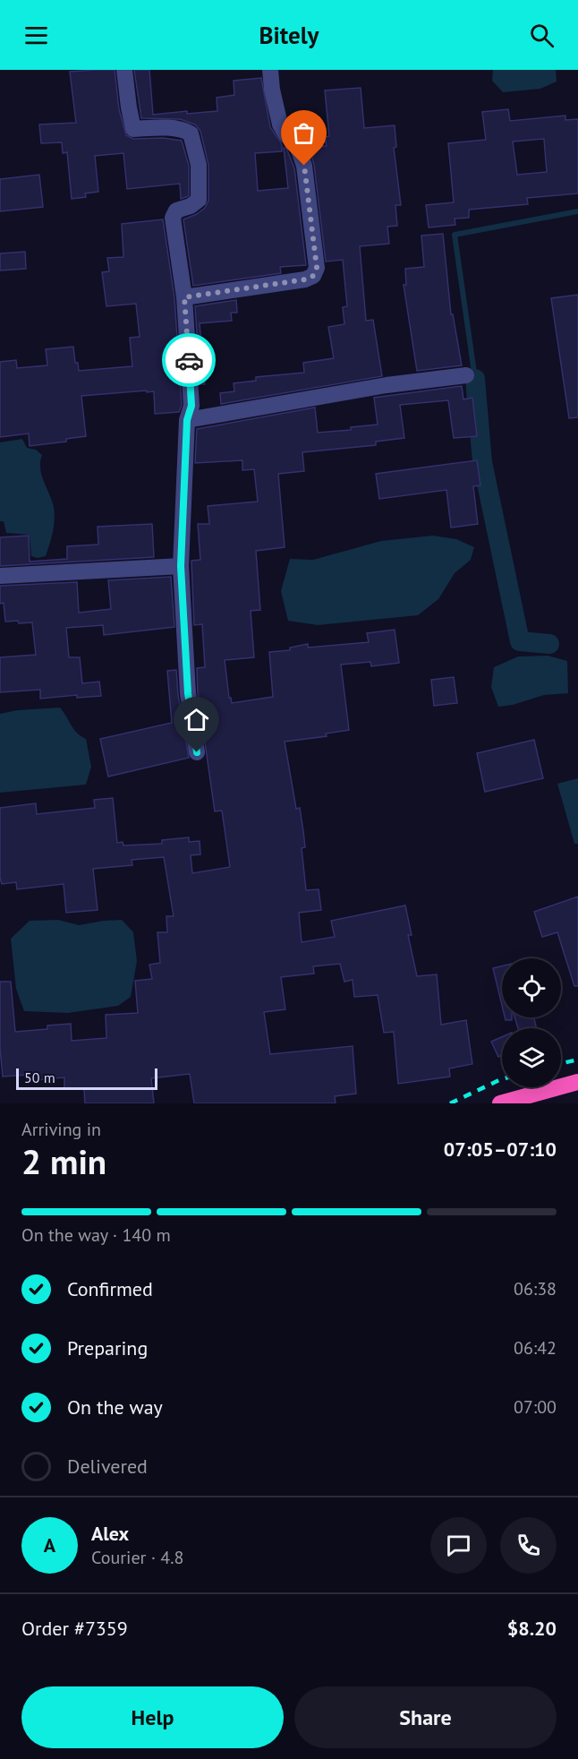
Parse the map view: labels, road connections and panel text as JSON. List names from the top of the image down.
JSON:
{
  "scale_bar": "50 m",
  "page": {
    "header": "Bitely",
    "scale": "50 m",
    "heading": ["2 min", "Arriving in", "07:05–07:10"],
    "panel": [
      "Alex",
      "Courier · 4.8",
      "Order #7359",
      "$8.20"
    ],
    "bar": "On the way · 140 m",
    "list": [
      ["Confirmed", "06:38"],
      ["Preparing", "06:42"],
      ["On the way", "07:00"],
      "Delivered"
    ],
    "round": "A",
    "buttons": ["Help", "Share"]
  }
}
